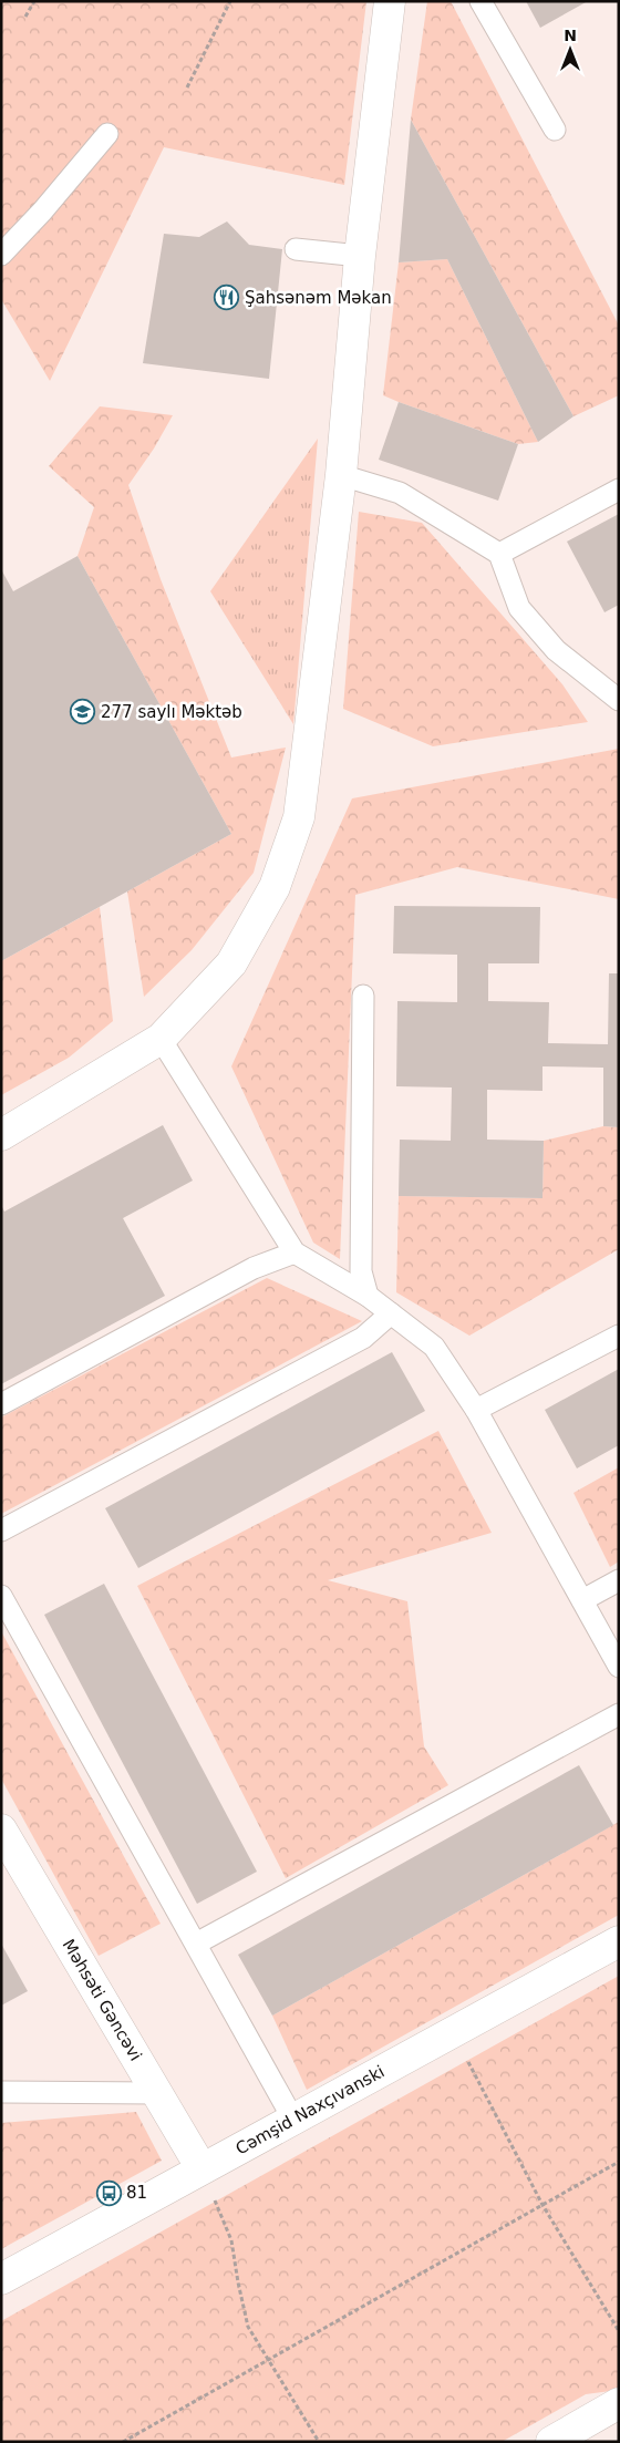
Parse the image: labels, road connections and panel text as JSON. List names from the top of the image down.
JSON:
{
  "streets": {
    "street": ["Məhsəti Gəncəvi", "Cəmşid Naxçıvanski"]
  },
  "crossings": [
    ["Məhsəti Gəncəvi", "Cəmşid Naxçıvanski"]
  ],
  "places": {
    "restaurant": ["Şahsənəm Məkan"],
    "school or university": ["277 saylı Məktəb"],
    "bus stop": ["81"]
  },
  "north": "top"
}
